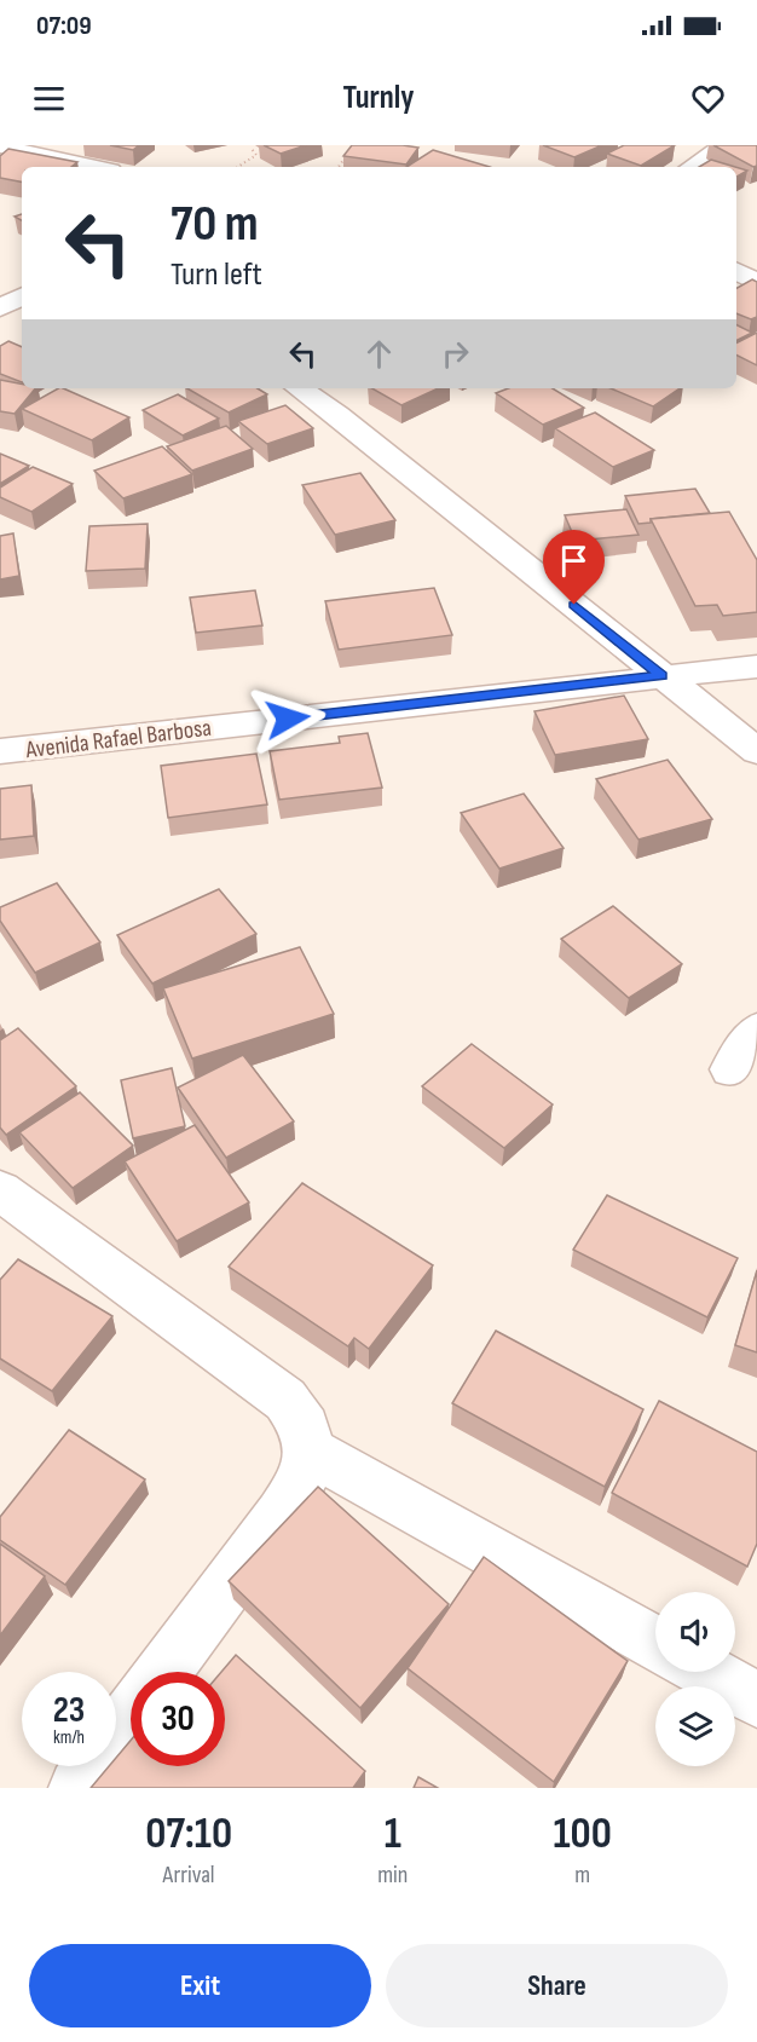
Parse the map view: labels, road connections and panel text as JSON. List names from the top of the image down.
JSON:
{
  "streets": {
    "street": ["Avenida Rafael Barbosa"]
  },
  "page": {
    "status": "07:09",
    "header": "Turnly",
    "turn": ["70 m", "Turn left"],
    "speed": "23 km/h",
    "limit": "30",
    "eta": [
      "07:10",
      "Arrival",
      "1",
      "min",
      "100",
      "m"
    ],
    "buttons": ["Exit", "Share"]
  }
}
